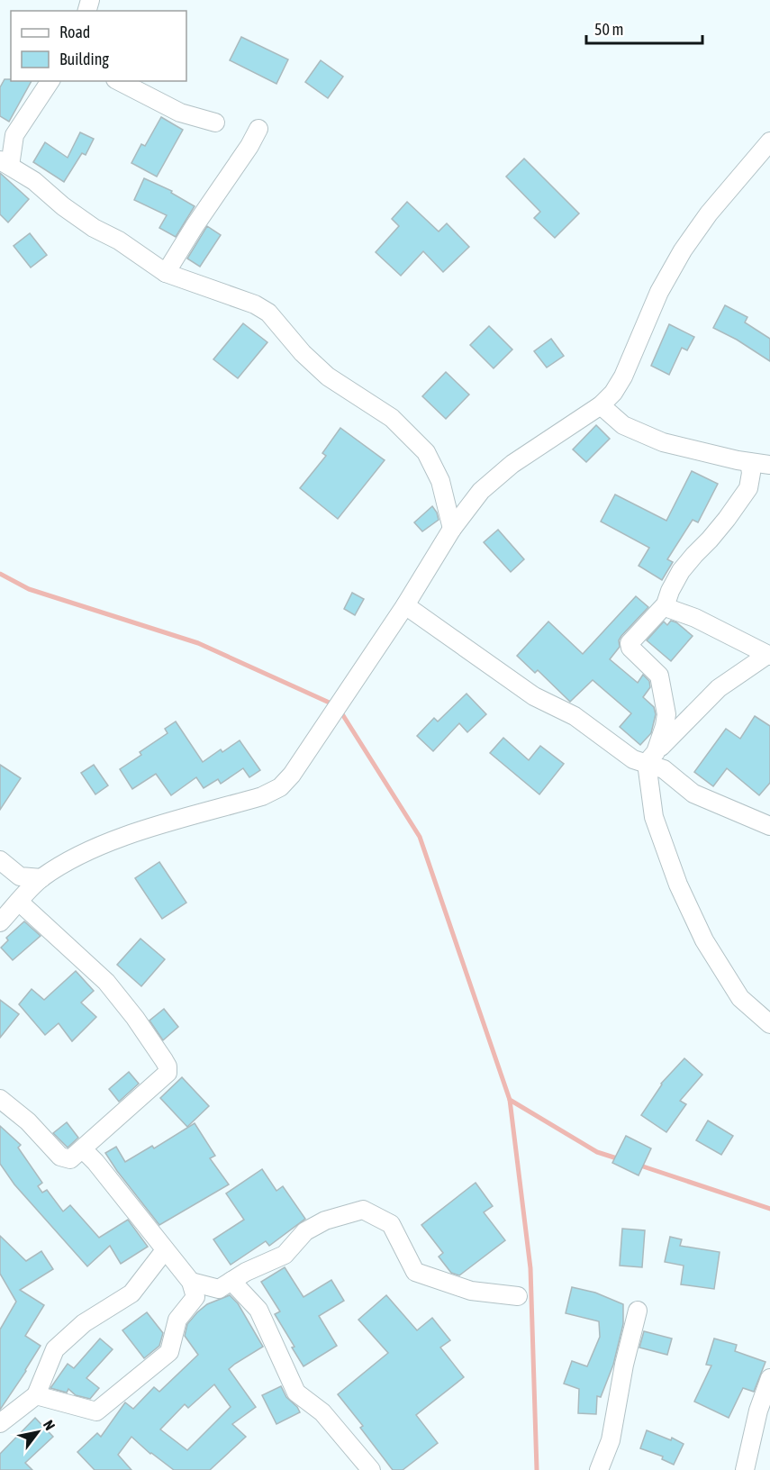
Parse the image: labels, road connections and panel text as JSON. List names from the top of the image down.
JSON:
{
  "legend": ["Road", "Building"],
  "scale_bar": "50 m",
  "north": "top right"
}
